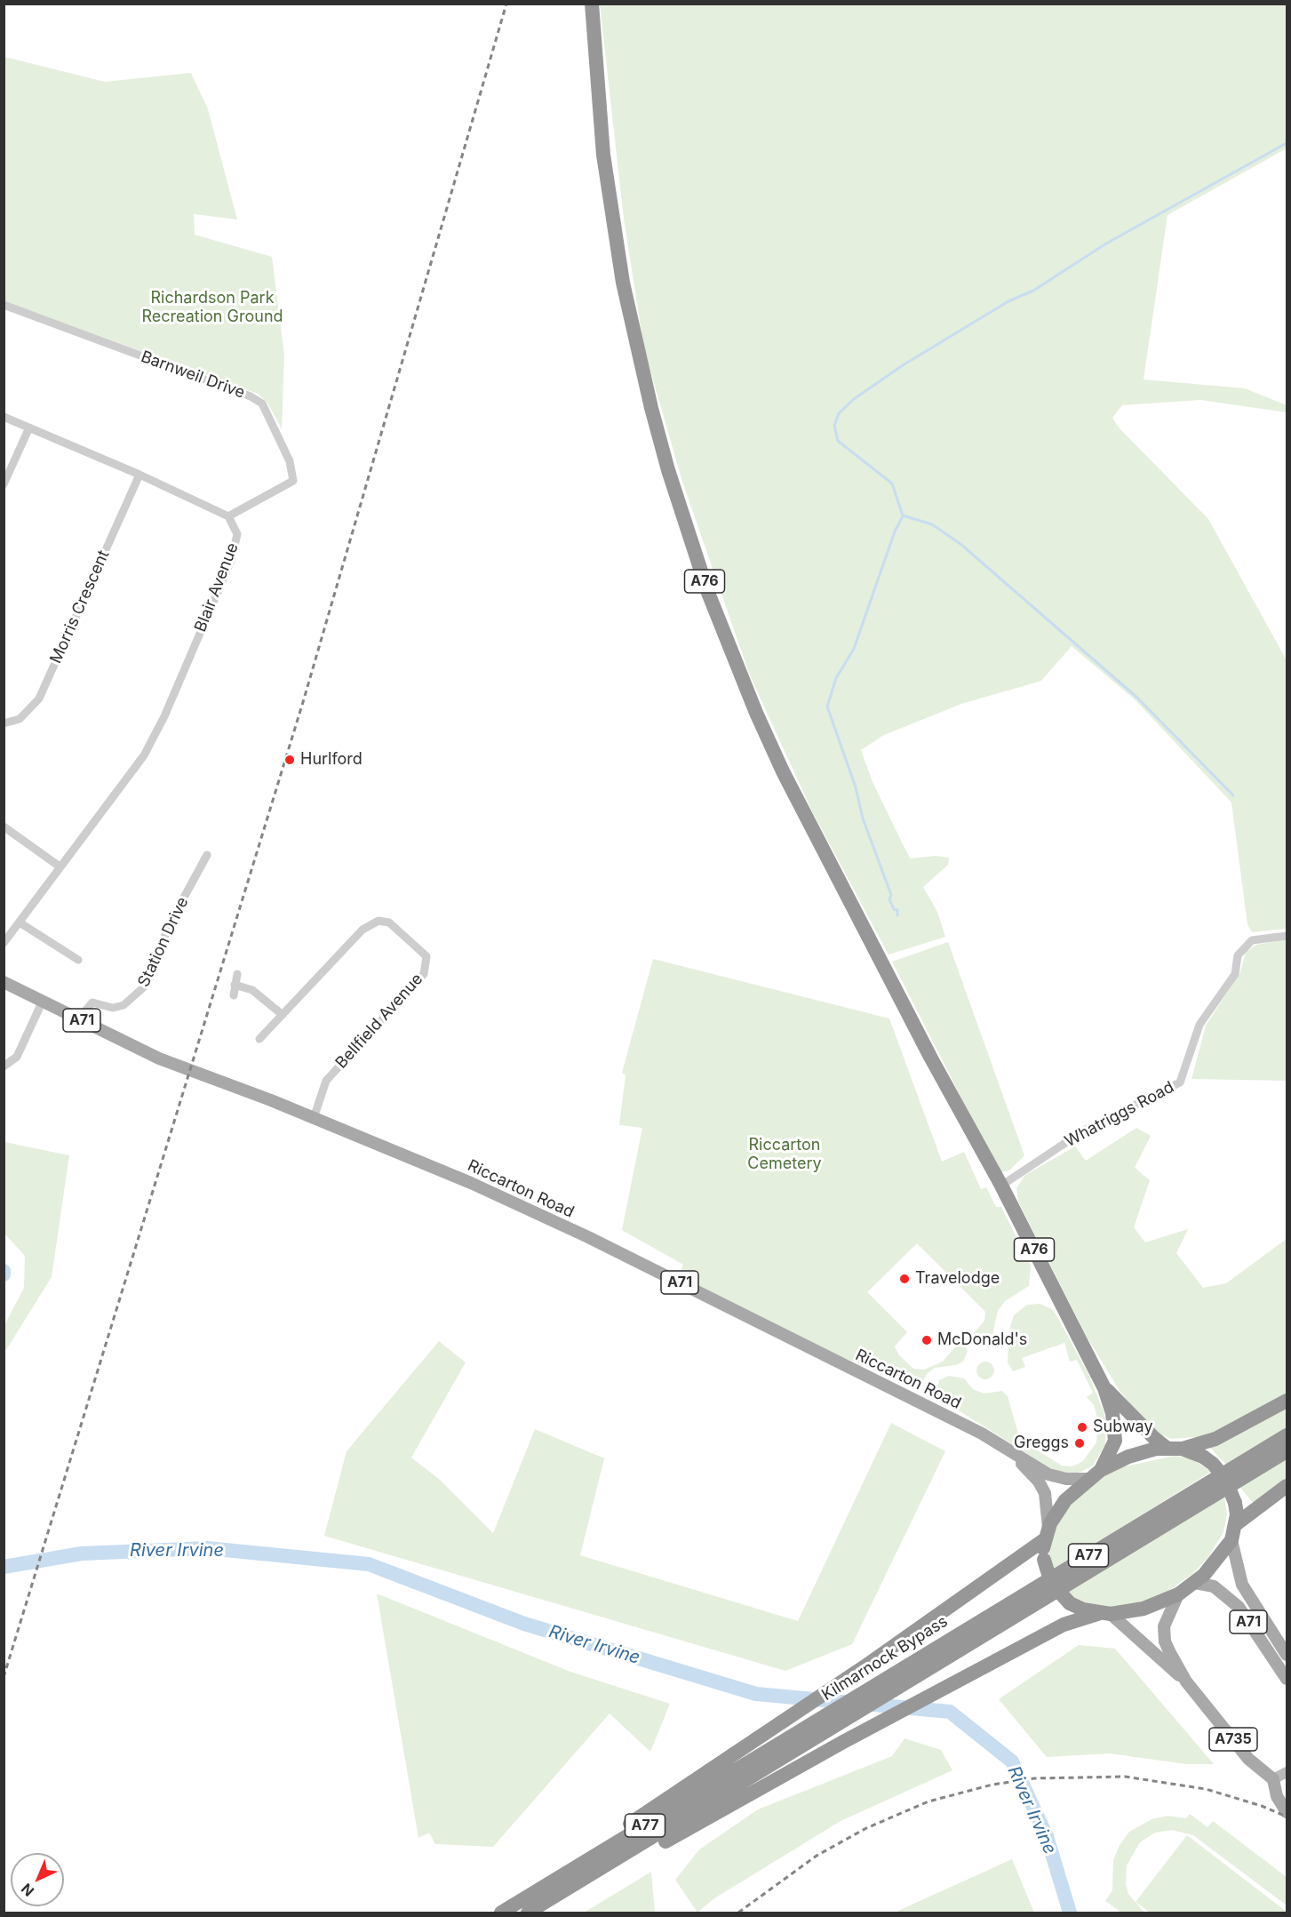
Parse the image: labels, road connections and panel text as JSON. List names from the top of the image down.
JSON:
{
  "streets": {
    "highway": ["A76", "A77", "Kilmarnock Bypass"],
    "main road": ["A71", "Riccarton Road", "A735"],
    "street": [
      "Barnweil Drive",
      "Blair Avenue",
      "Morris Crescent",
      "Station Drive",
      "Bellfield Avenue",
      "Whatriggs Road"
    ]
  },
  "crossings": [
    ["Barnweil Drive", "Blair Avenue"],
    ["A76", "A71"],
    ["A76", "Whatriggs Road"],
    ["A76", "Riccarton Road"],
    ["A76", "A77"],
    ["Blair Avenue", "Morris Crescent"],
    ["Station Drive", "Riccarton Road"],
    ["A71", "Riccarton Road"],
    ["A71", "A77"],
    ["Bellfield Avenue", "Riccarton Road"],
    ["Riccarton Road", "A77"]
  ],
  "water": ["River Irvine"],
  "parks": ["Richardson Park Recreation Ground", "Riccarton Cemetery"],
  "places": [
    "Hurlford",
    "Travelodge",
    "McDonald's",
    "Subway",
    "Greggs"
  ],
  "north": "bottom left"
}
